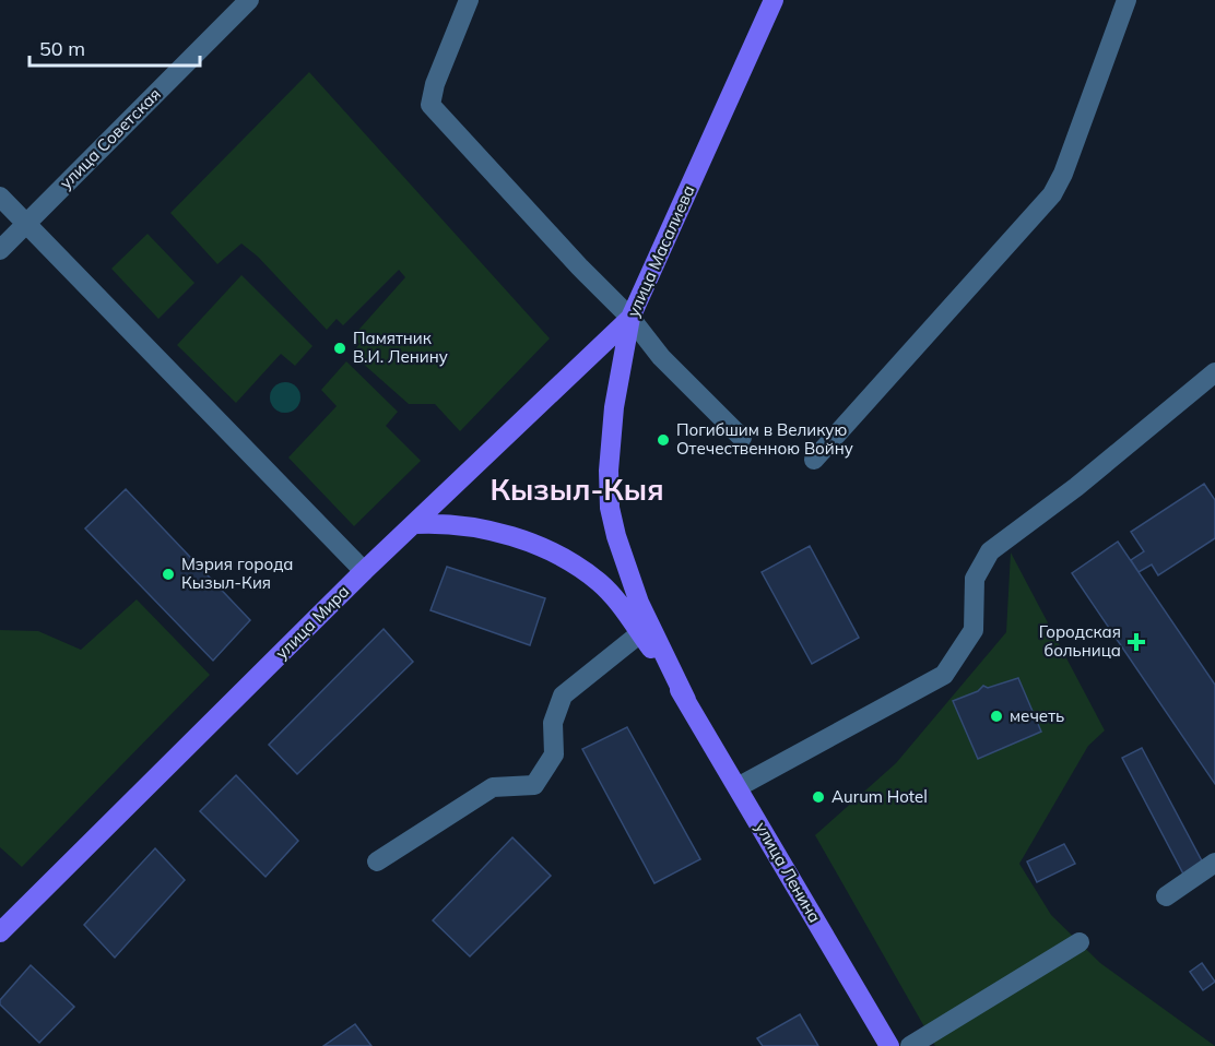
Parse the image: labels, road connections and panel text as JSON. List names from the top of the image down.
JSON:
{
  "streets": {
    "main road": ["улица Масалиева", "улица Мира", "улица Ленина"],
    "street": ["улица Советская"]
  },
  "crossings": [
    ["улица Масалиева", "улица Мира"],
    ["улица Масалиева", "улица Ленина"]
  ],
  "districts": ["Кызыл-Кыя"],
  "places": {
    "other": [
      "Памятник В.И. Ленину",
      "Погибшим в Великую Отечественною Войну",
      "Мэрия города Кызыл-Кия",
      "мечеть",
      "Aurum Hotel"
    ],
    "health": ["Городская больница"]
  },
  "scale_bar": "50 m"
}
